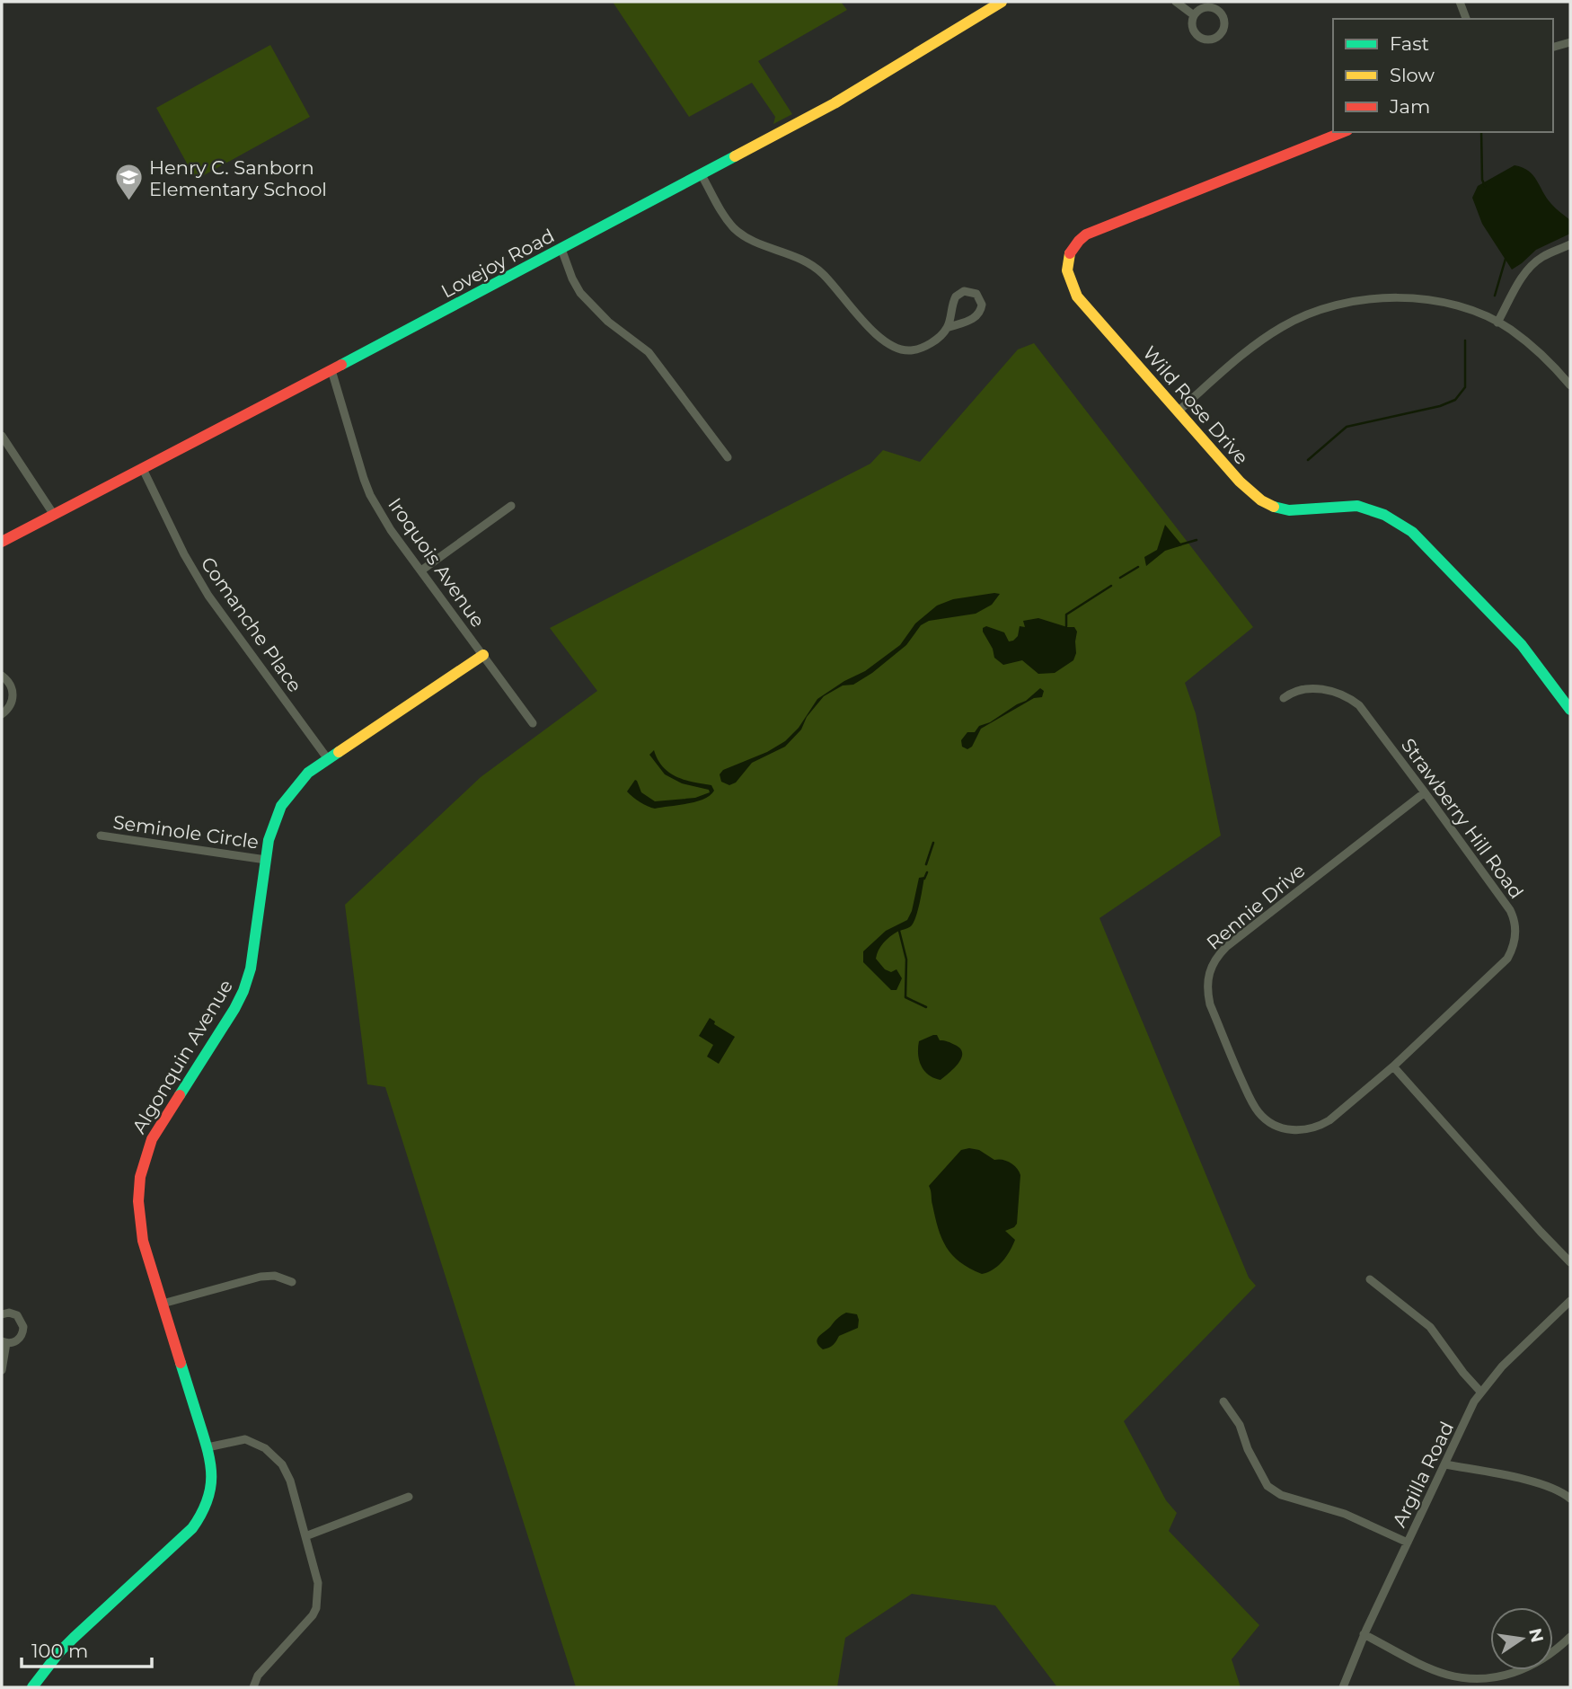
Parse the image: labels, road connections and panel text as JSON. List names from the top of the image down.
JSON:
{
  "streets": {
    "street": [
      "Lovejoy Road",
      "Wild Rose Drive",
      "Iroquois Avenue",
      "Comanche Place",
      "Strawberry Hill Road",
      "Seminole Circle",
      "Rennie Drive",
      "Algonquin Avenue",
      "Argilla Road"
    ]
  },
  "crossings": [
    ["Lovejoy Road", "Iroquois Avenue"],
    ["Lovejoy Road", "Comanche Place"],
    ["Iroquois Avenue", "Algonquin Avenue"],
    ["Comanche Place", "Algonquin Avenue"],
    ["Strawberry Hill Road", "Rennie Drive"],
    ["Seminole Circle", "Algonquin Avenue"]
  ],
  "places": {
    "school or university": ["Henry C. Sanborn Elementary School"]
  },
  "legend": ["Fast", "Slow", "Jam"],
  "scale_bar": "100 m",
  "north": "right"
}
